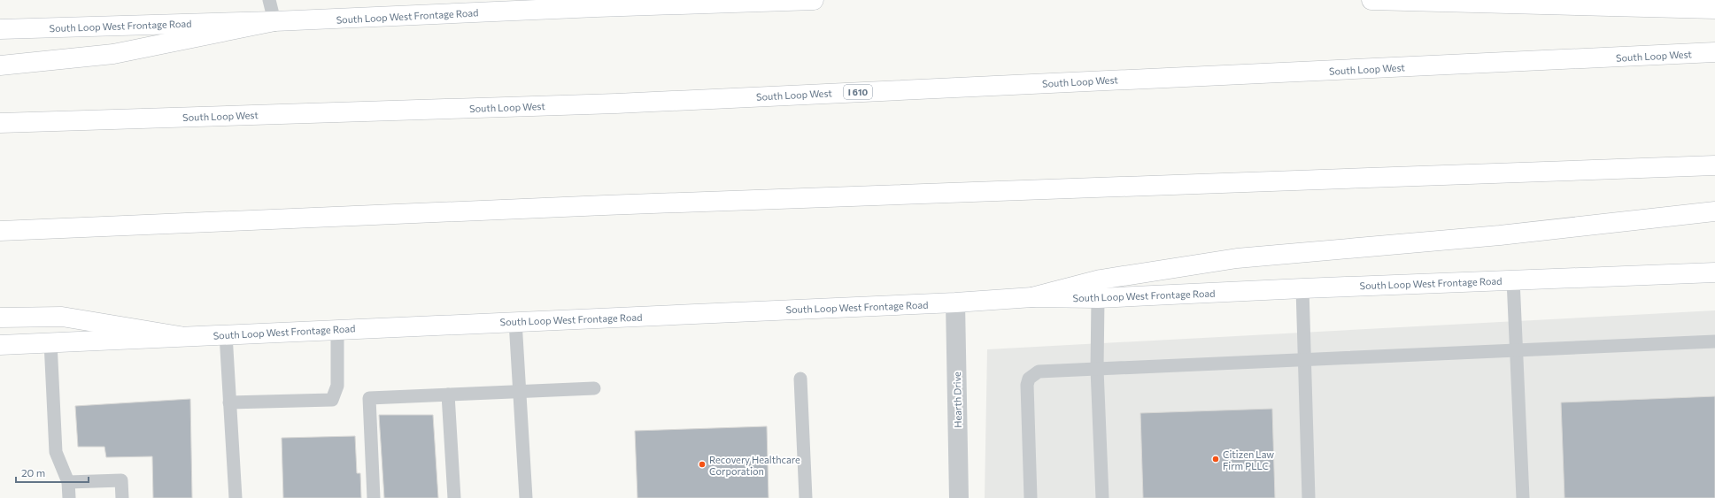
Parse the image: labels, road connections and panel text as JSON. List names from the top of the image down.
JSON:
{
  "streets": {
    "main road": ["South Loop West Frontage Road", "South Loop West", "I 610"],
    "street": ["Hearth Drive"]
  },
  "crossings": [
    ["South Loop West Frontage Road", "Hearth Drive"]
  ],
  "places": ["Citizen Law Firm PLLC", "Recovery Healthcare Corporation"],
  "scale_bar": "20 m"
}
